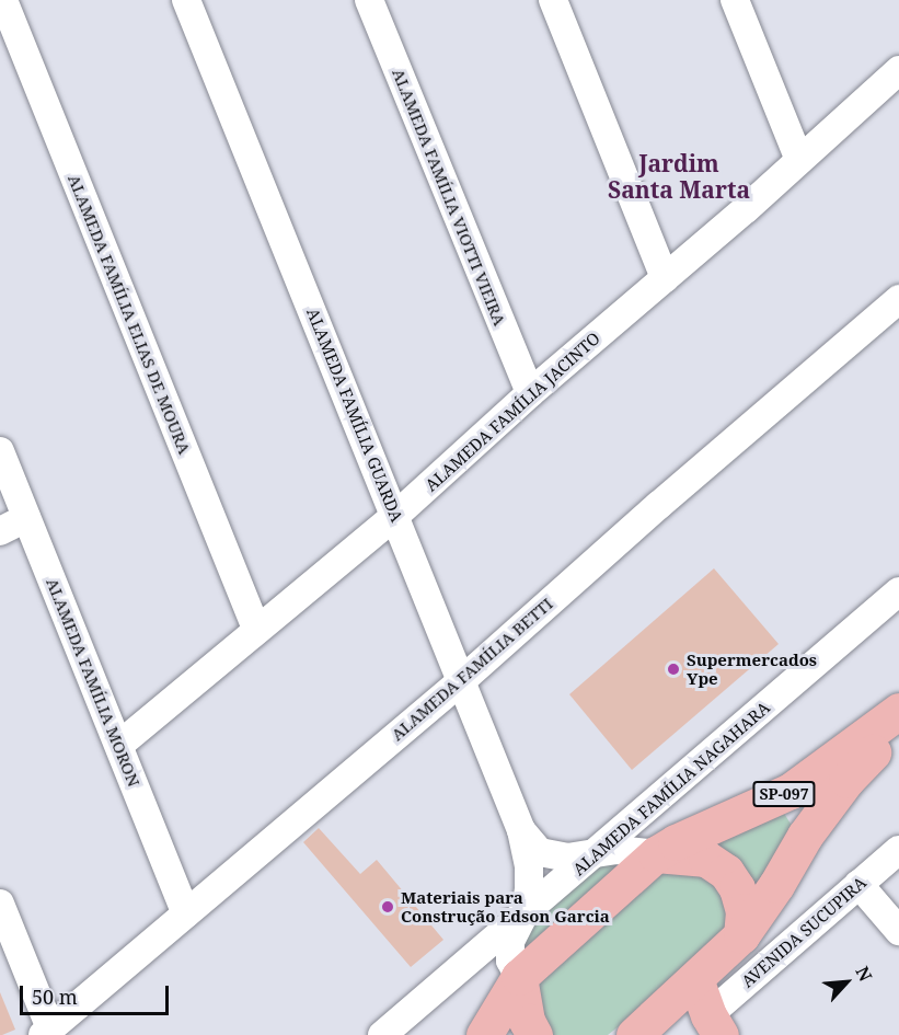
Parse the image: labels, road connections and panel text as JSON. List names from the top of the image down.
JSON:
{
  "streets": {
    "main road": ["SP-097"],
    "street": [
      "ALAMEDA FAMÍLIA VIOTTI VIEIRA",
      "ALAMEDA FAMÍLIA ELIAS DE MOURA",
      "ALAMEDA FAMÍLIA JACINTO",
      "ALAMEDA FAMÍLIA GUARDA",
      "ALAMEDA FAMÍLIA BETTI",
      "ALAMEDA FAMÍLIA MORON",
      "ALAMEDA FAMÍLIA NAGAHARA",
      "AVENIDA SUCUPIRA"
    ]
  },
  "crossings": [
    ["ALAMEDA FAMÍLIA VIOTTI VIEIRA", "ALAMEDA FAMÍLIA JACINTO"],
    ["ALAMEDA FAMÍLIA ELIAS DE MOURA", "ALAMEDA FAMÍLIA JACINTO"],
    ["ALAMEDA FAMÍLIA JACINTO", "ALAMEDA FAMÍLIA GUARDA"],
    ["ALAMEDA FAMÍLIA JACINTO", "ALAMEDA FAMÍLIA MORON"],
    ["ALAMEDA FAMÍLIA GUARDA", "ALAMEDA FAMÍLIA BETTI"],
    ["ALAMEDA FAMÍLIA GUARDA", "ALAMEDA FAMÍLIA NAGAHARA"],
    ["ALAMEDA FAMÍLIA GUARDA", "SP-097"],
    ["ALAMEDA FAMÍLIA BETTI", "ALAMEDA FAMÍLIA MORON"]
  ],
  "districts": ["Jardim Santa Marta"],
  "places": ["Supermercados Ype", "Materiais para Construção Edson Garcia"],
  "scale_bar": "50 m",
  "north": "top right"
}
